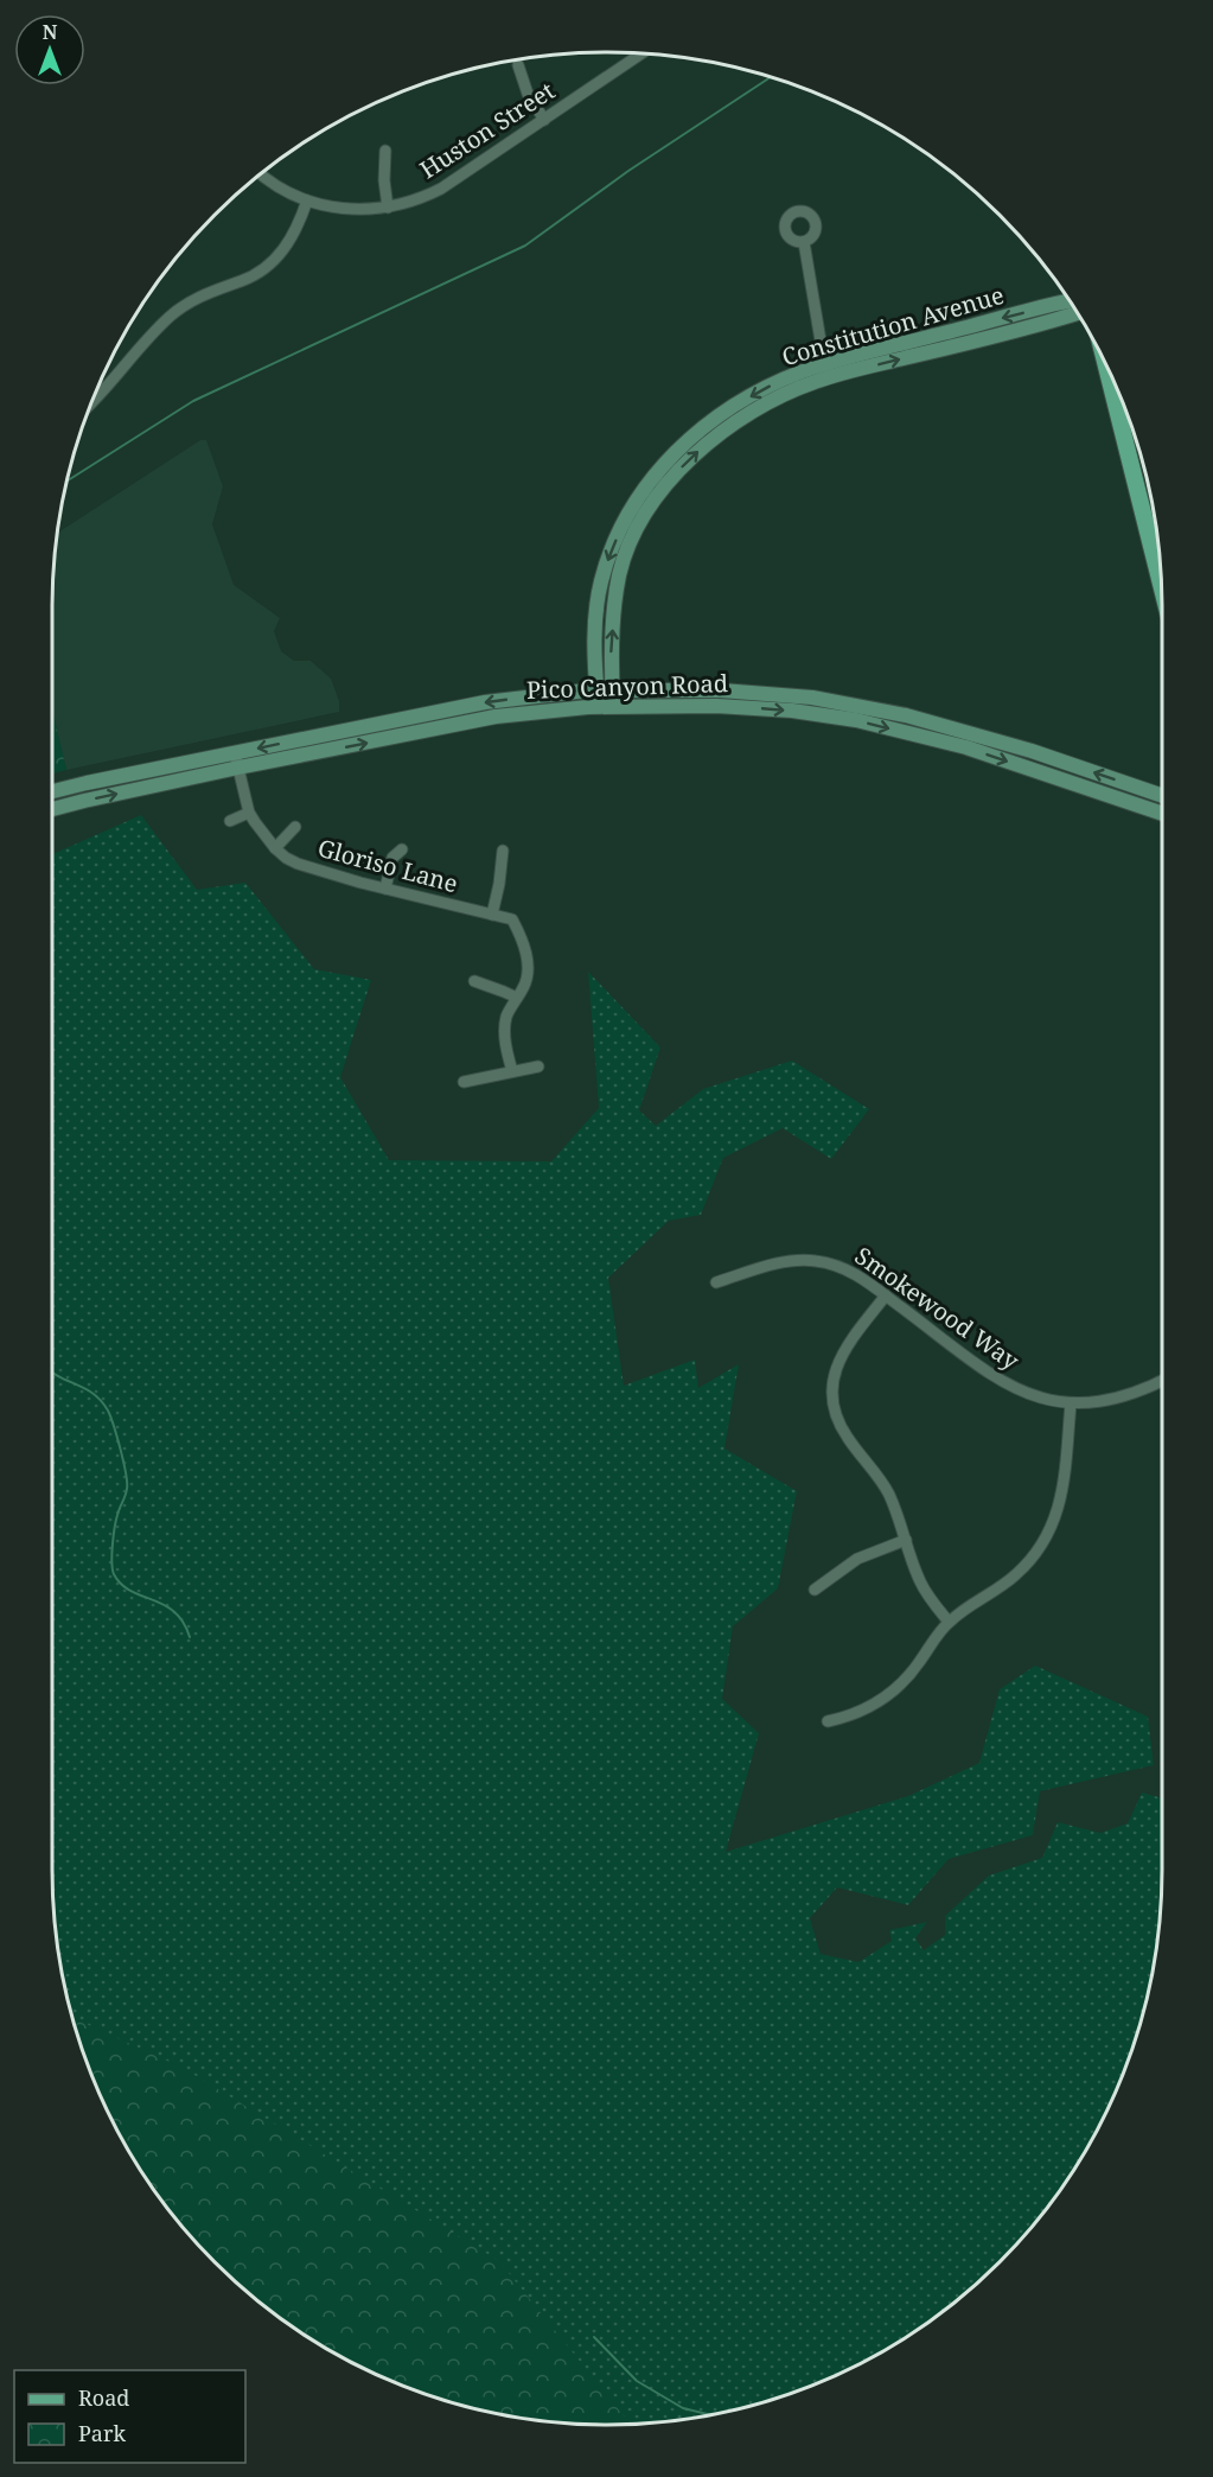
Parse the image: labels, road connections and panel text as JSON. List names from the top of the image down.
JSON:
{
  "streets": {
    "main road": ["Constitution Avenue", "Pico Canyon Road"],
    "street": ["Huston Street", "Gloriso Lane", "Smokewood Way"]
  },
  "crossings": [
    ["Constitution Avenue", "Pico Canyon Road"],
    ["Pico Canyon Road", "Gloriso Lane"]
  ],
  "legend": ["Road", "Park"],
  "north": "top"
}
